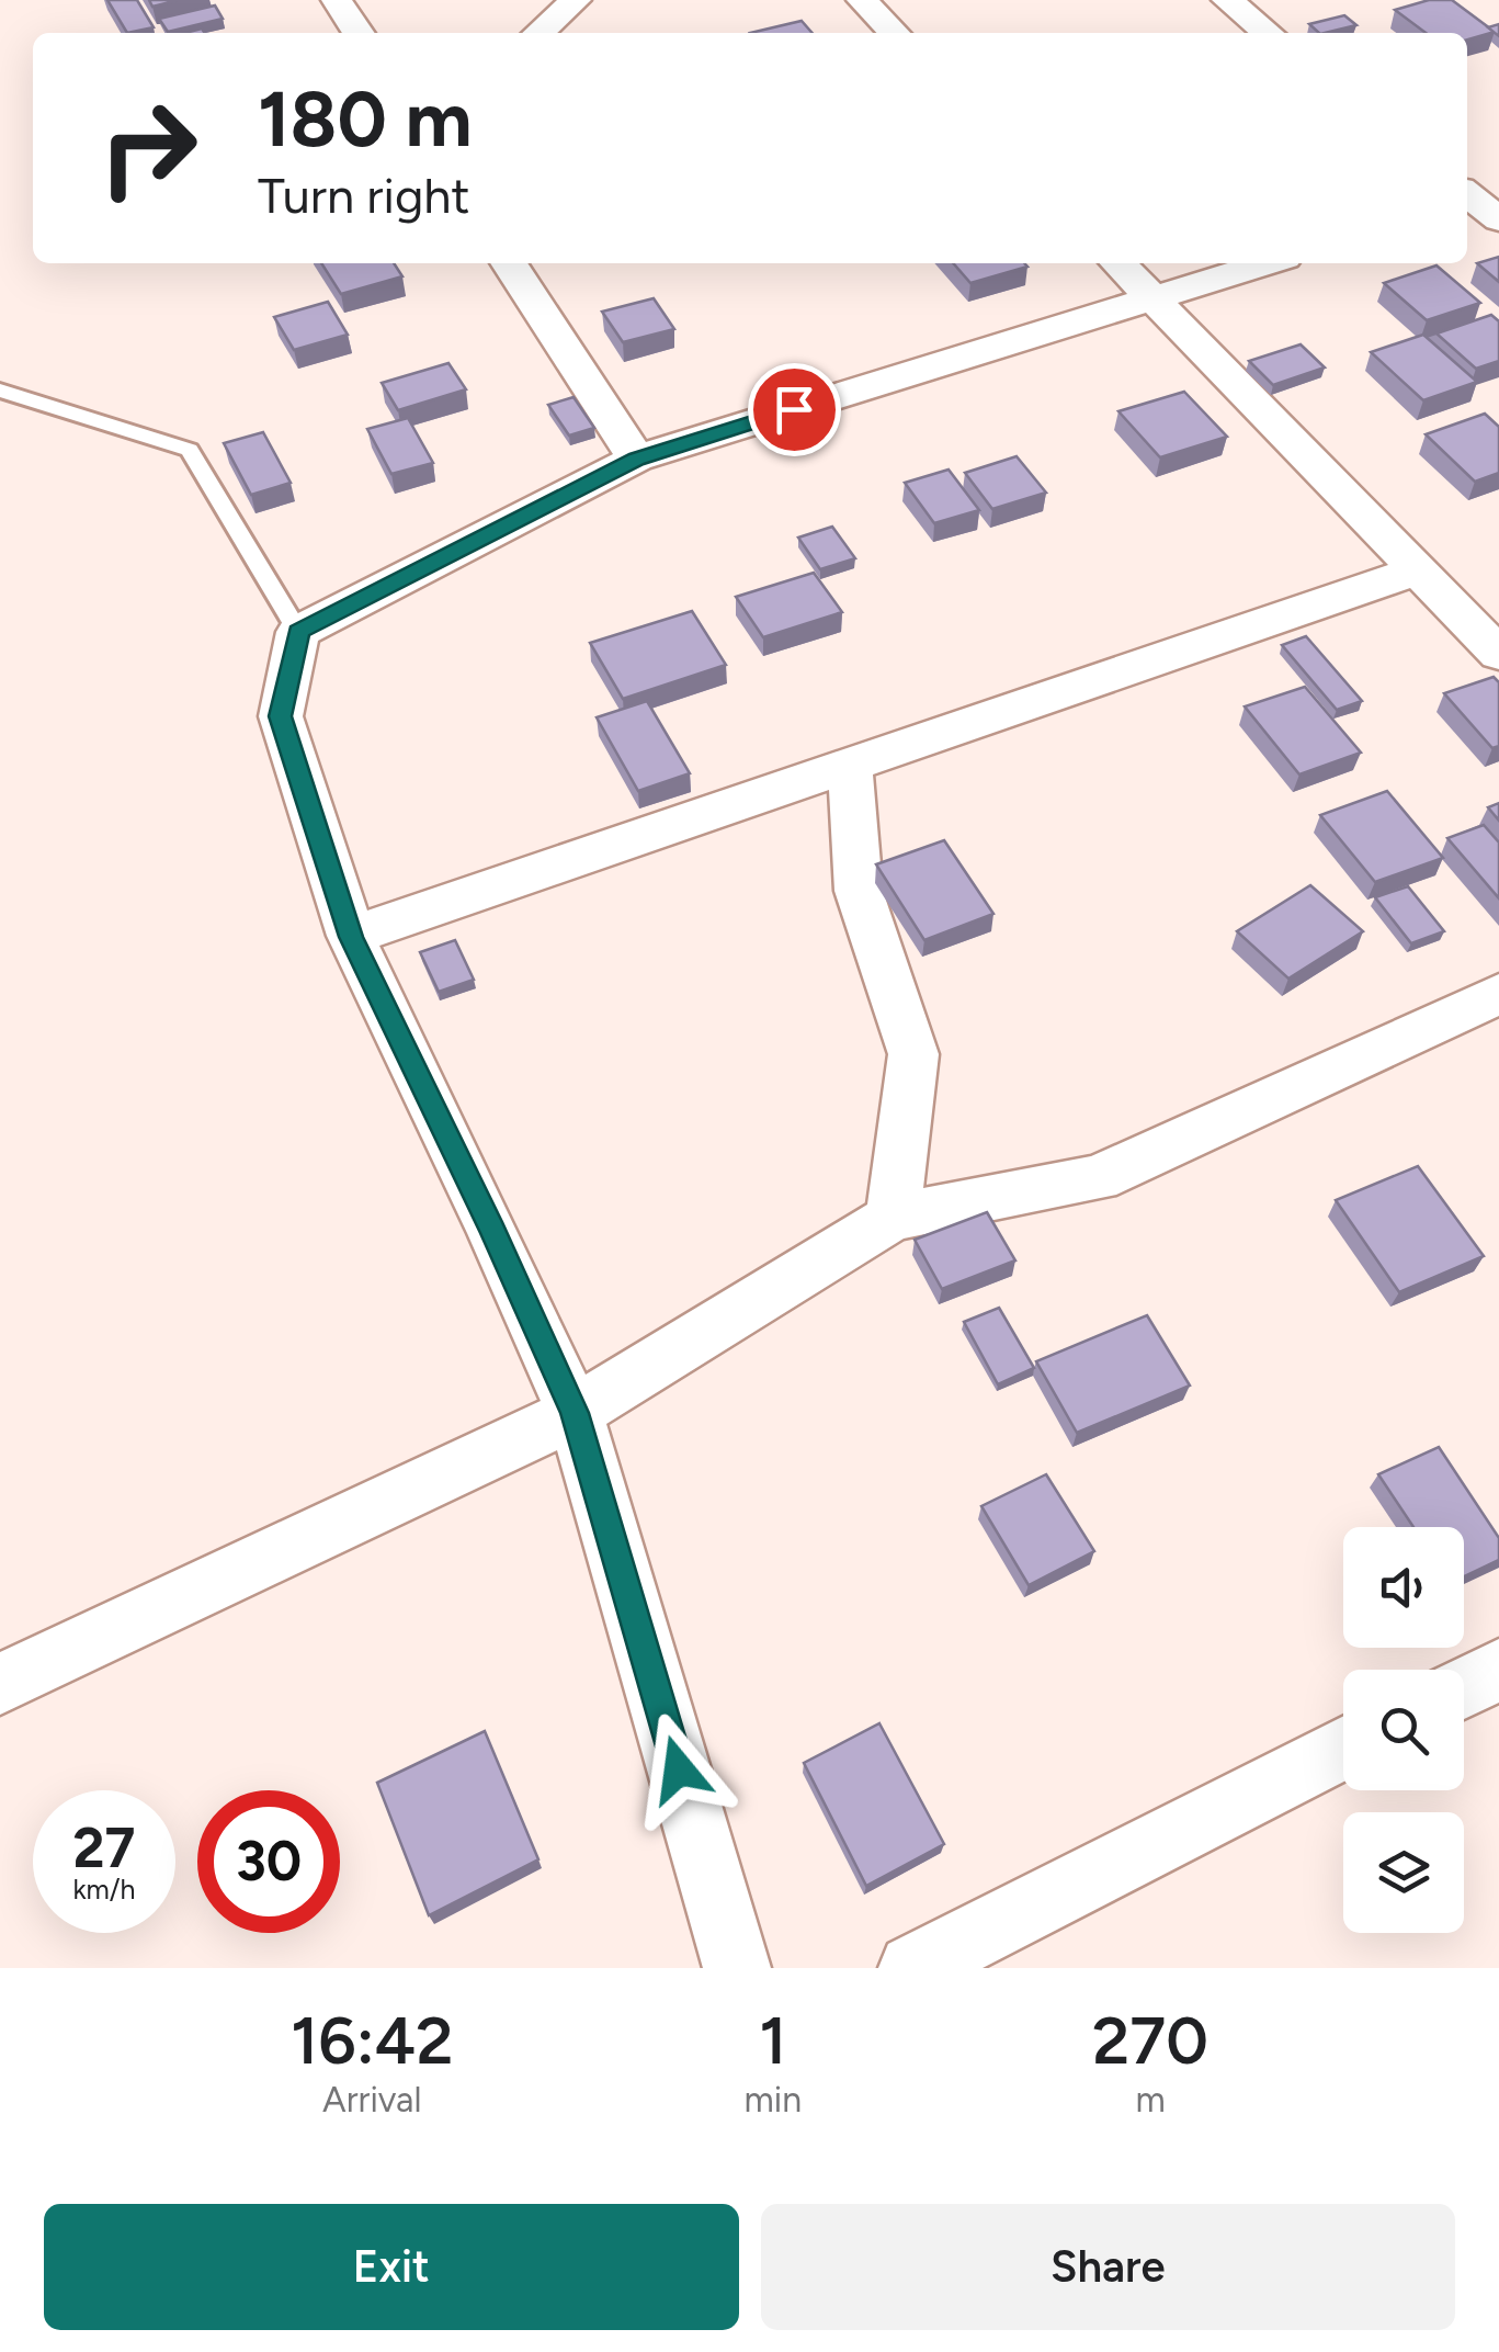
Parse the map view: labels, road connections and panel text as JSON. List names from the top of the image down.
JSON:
{
  "page": {
    "turn": ["180 m", "Turn right"],
    "speed": "27 km/h",
    "limit": "30",
    "eta": [
      "16:42",
      "Arrival",
      "1",
      "min",
      "270",
      "m"
    ],
    "buttons": ["Exit", "Share"]
  }
}
